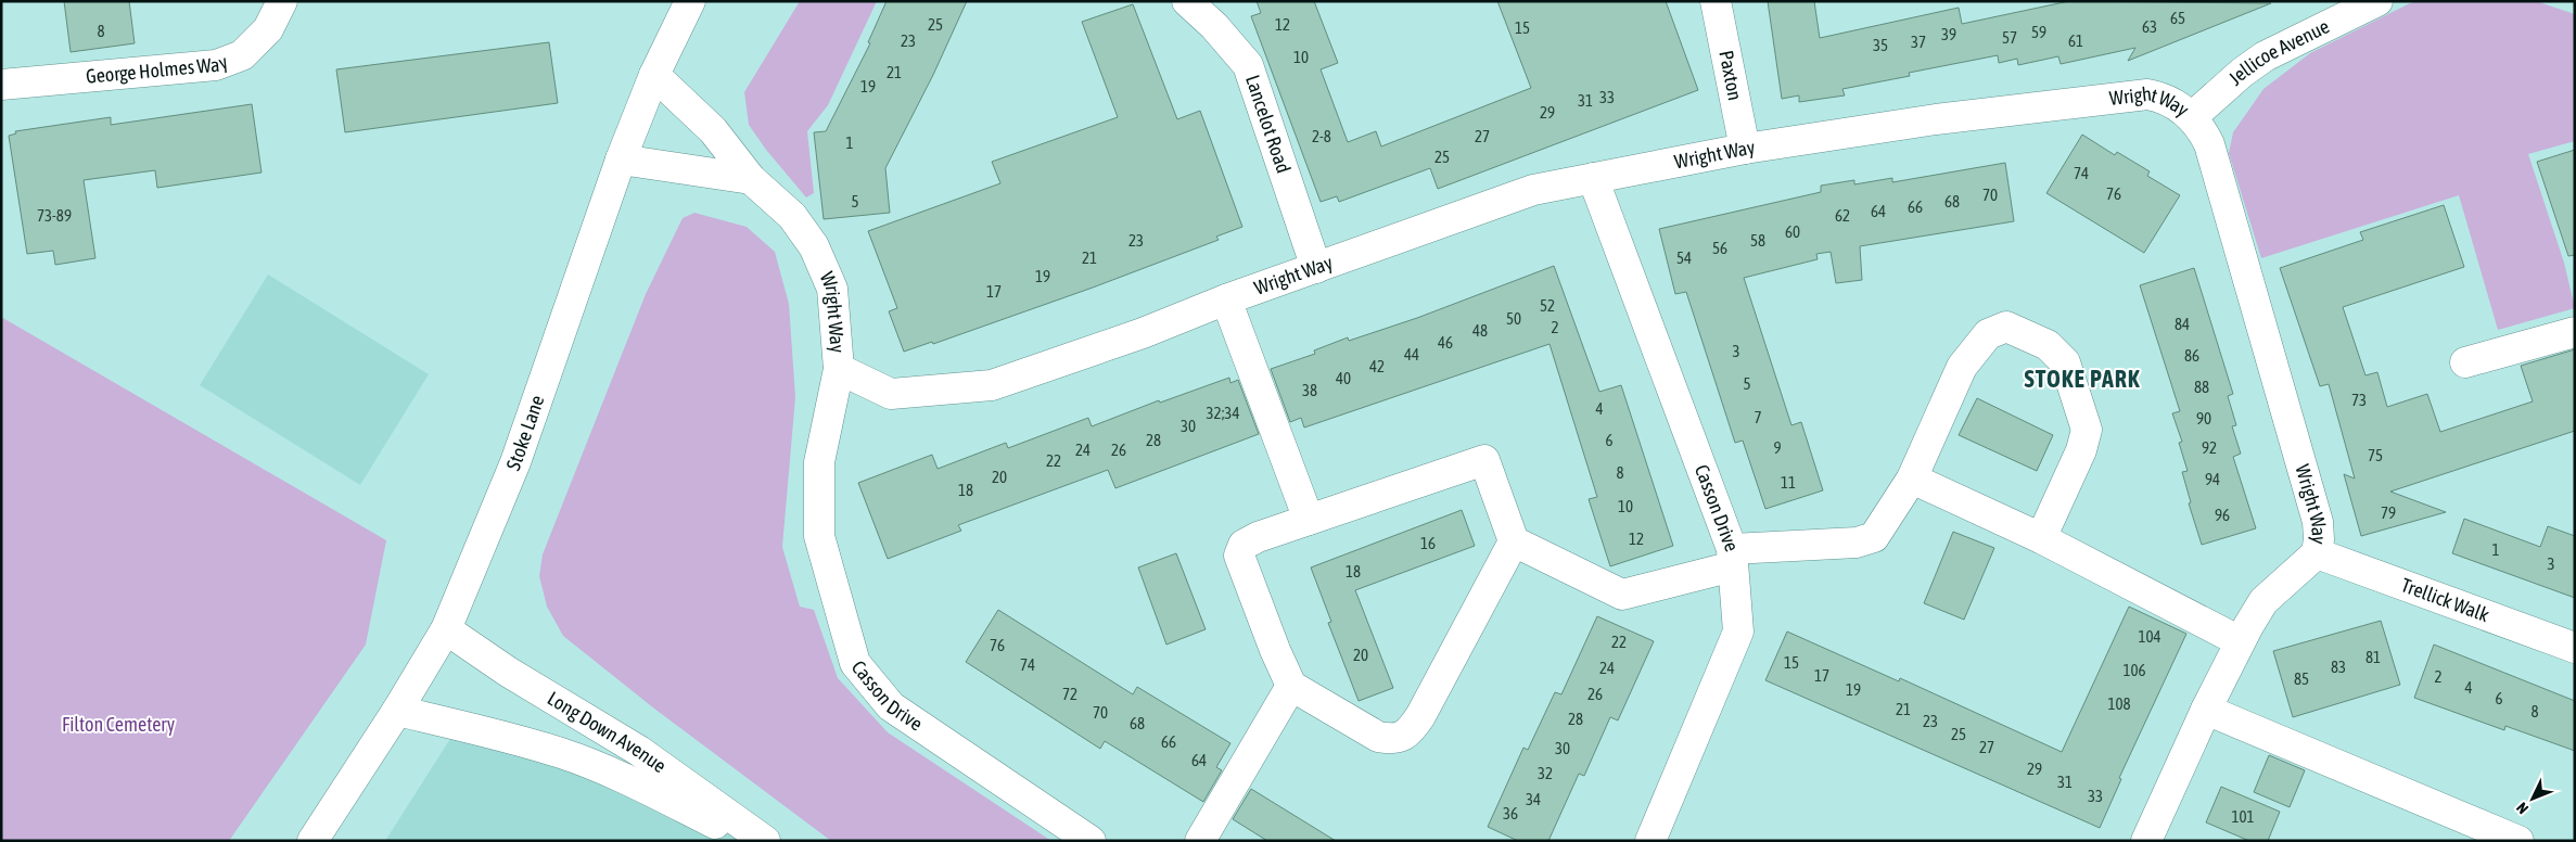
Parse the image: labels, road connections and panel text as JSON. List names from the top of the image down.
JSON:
{
  "streets": {
    "street": [
      "Jellicoe Avenue",
      "George Holmes Way",
      "Paxton",
      "Wright Way",
      "Lancelot Road",
      "Stoke Lane",
      "Casson Drive",
      "Trellick Walk",
      "Long Down Avenue"
    ]
  },
  "crossings": [
    ["Jellicoe Avenue", "Wright Way"],
    ["Paxton", "Wright Way"],
    ["Wright Way", "Lancelot Road"],
    ["Wright Way", "Stoke Lane"],
    ["Wright Way", "Casson Drive"],
    ["Wright Way", "Trellick Walk"],
    ["Stoke Lane", "Long Down Avenue"]
  ],
  "districts": ["STOKE PARK"],
  "parks": ["Filton Cemetery"],
  "house_numbers": [
    "65",
    "25",
    "12",
    "63",
    "15",
    "8",
    "59",
    "39",
    "57",
    "23",
    "61",
    "37",
    "35",
    "10",
    "21",
    "19",
    "33",
    "31",
    "29",
    "2-8",
    "27",
    "1",
    "25",
    "74",
    "76",
    "70",
    "5",
    "68",
    "66",
    "64",
    "73-89",
    "62",
    "60",
    "23",
    "58",
    "56",
    "21",
    "54",
    "19",
    "17",
    "52",
    "50",
    "84",
    "2",
    "48",
    "46",
    "3",
    "44",
    "86",
    "42",
    "40",
    "5",
    "88",
    "38",
    "73",
    "4",
    "32;34",
    "7",
    "90",
    "30",
    "28",
    "6",
    "9",
    "92",
    "24",
    "26",
    "75",
    "22",
    "8",
    "20",
    "94",
    "11",
    "18",
    "10",
    "79",
    "96",
    "12",
    "16",
    "1",
    "3",
    "18",
    "104",
    "22",
    "76",
    "20",
    "81",
    "15",
    "74",
    "83",
    "24",
    "106",
    "17",
    "2",
    "85",
    "4",
    "19",
    "72",
    "26",
    "6",
    "108",
    "21",
    "8",
    "70",
    "28",
    "23",
    "68",
    "25",
    "66",
    "27",
    "30",
    "64",
    "29",
    "32",
    "31",
    "33",
    "34",
    "36",
    "101"
  ],
  "north": "bottom left"
}
